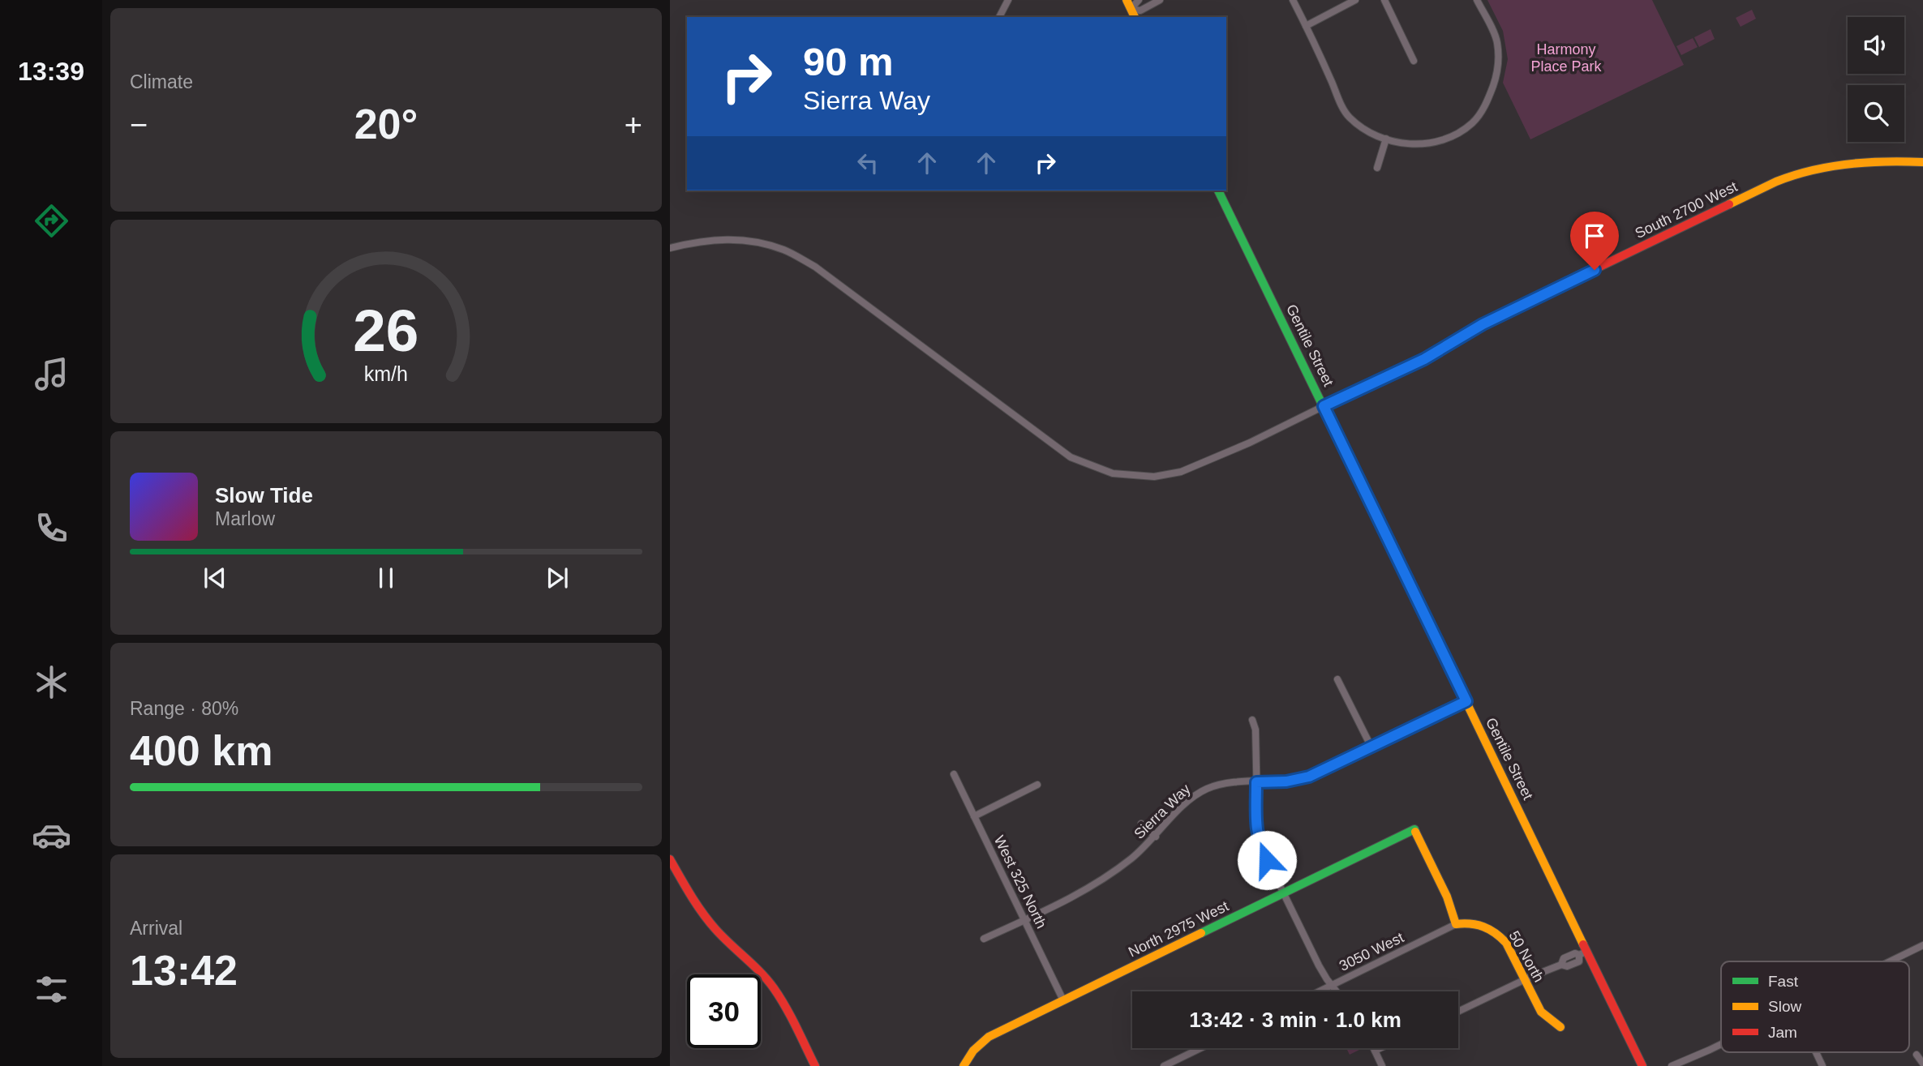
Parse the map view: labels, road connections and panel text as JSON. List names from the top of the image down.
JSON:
{
  "streets": {
    "main road": [
      "South 2700 West",
      "Gentile Street",
      "North 2975 West",
      "50 North"
    ],
    "street": ["Sierra Way", "West 325 North", "3050 West"]
  },
  "crossings": [
    ["South 2700 West", "Gentile Street"],
    ["Gentile Street", "Sierra Way"],
    ["Sierra Way", "West 325 North"],
    ["West 325 North", "North 2975 West"],
    ["North 2975 West", "3050 West"],
    ["North 2975 West", "50 North"],
    ["3050 West", "50 North"]
  ],
  "parks": ["Harmony Place Park"],
  "legend": ["Fast", "Slow", "Jam"],
  "page": {
    "tabs": "13:39",
    "tile": [
      "Climate",
      ["Range · 80%", "400 km"],
      ["Arrival", "13:42"]
    ],
    "turn": ["90 m", "Sierra Way"],
    "heat": ["−", "20°", "+"],
    "song": ["Slow Tide", "Marlow"],
    "limit": "30",
    "trip": "13:42 · 3 min · 1.0 km",
    "gauge": ["26", "km/h"]
  }
}
